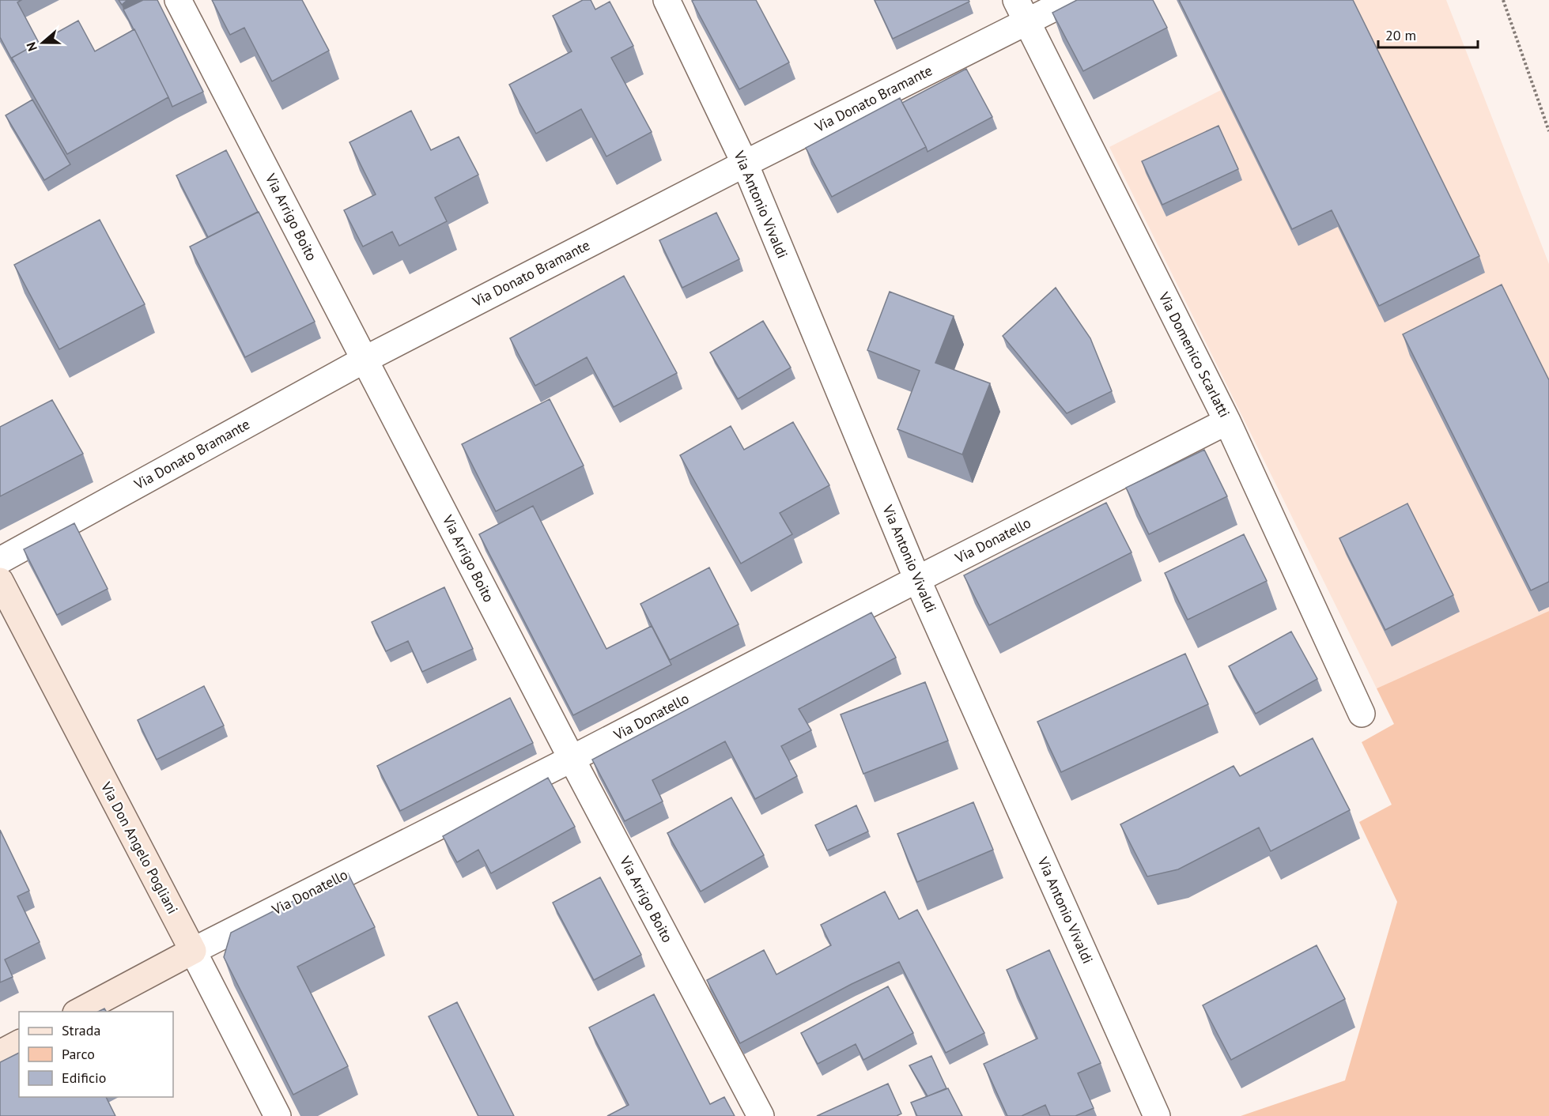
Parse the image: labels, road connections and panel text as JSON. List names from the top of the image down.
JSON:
{
  "streets": {
    "street": [
      "Via Donato Bramante",
      "Via Antonio Vivaldi",
      "Via Arrigo Boito",
      "Via Domenico Scarlatti",
      "Via Donatello",
      "Via Don Angelo Pogliani"
    ]
  },
  "crossings": [
    ["Via Donato Bramante", "Via Antonio Vivaldi"],
    ["Via Donato Bramante", "Via Arrigo Boito"],
    ["Via Donato Bramante", "Via Domenico Scarlatti"],
    ["Via Antonio Vivaldi", "Via Donatello"],
    ["Via Arrigo Boito", "Via Donatello"],
    ["Via Domenico Scarlatti", "Via Donatello"],
    ["Via Donatello", "Via Don Angelo Pogliani"]
  ],
  "legend": ["Strada", "Parco", "Edificio"],
  "scale_bar": "20 m",
  "north": "left"
}
